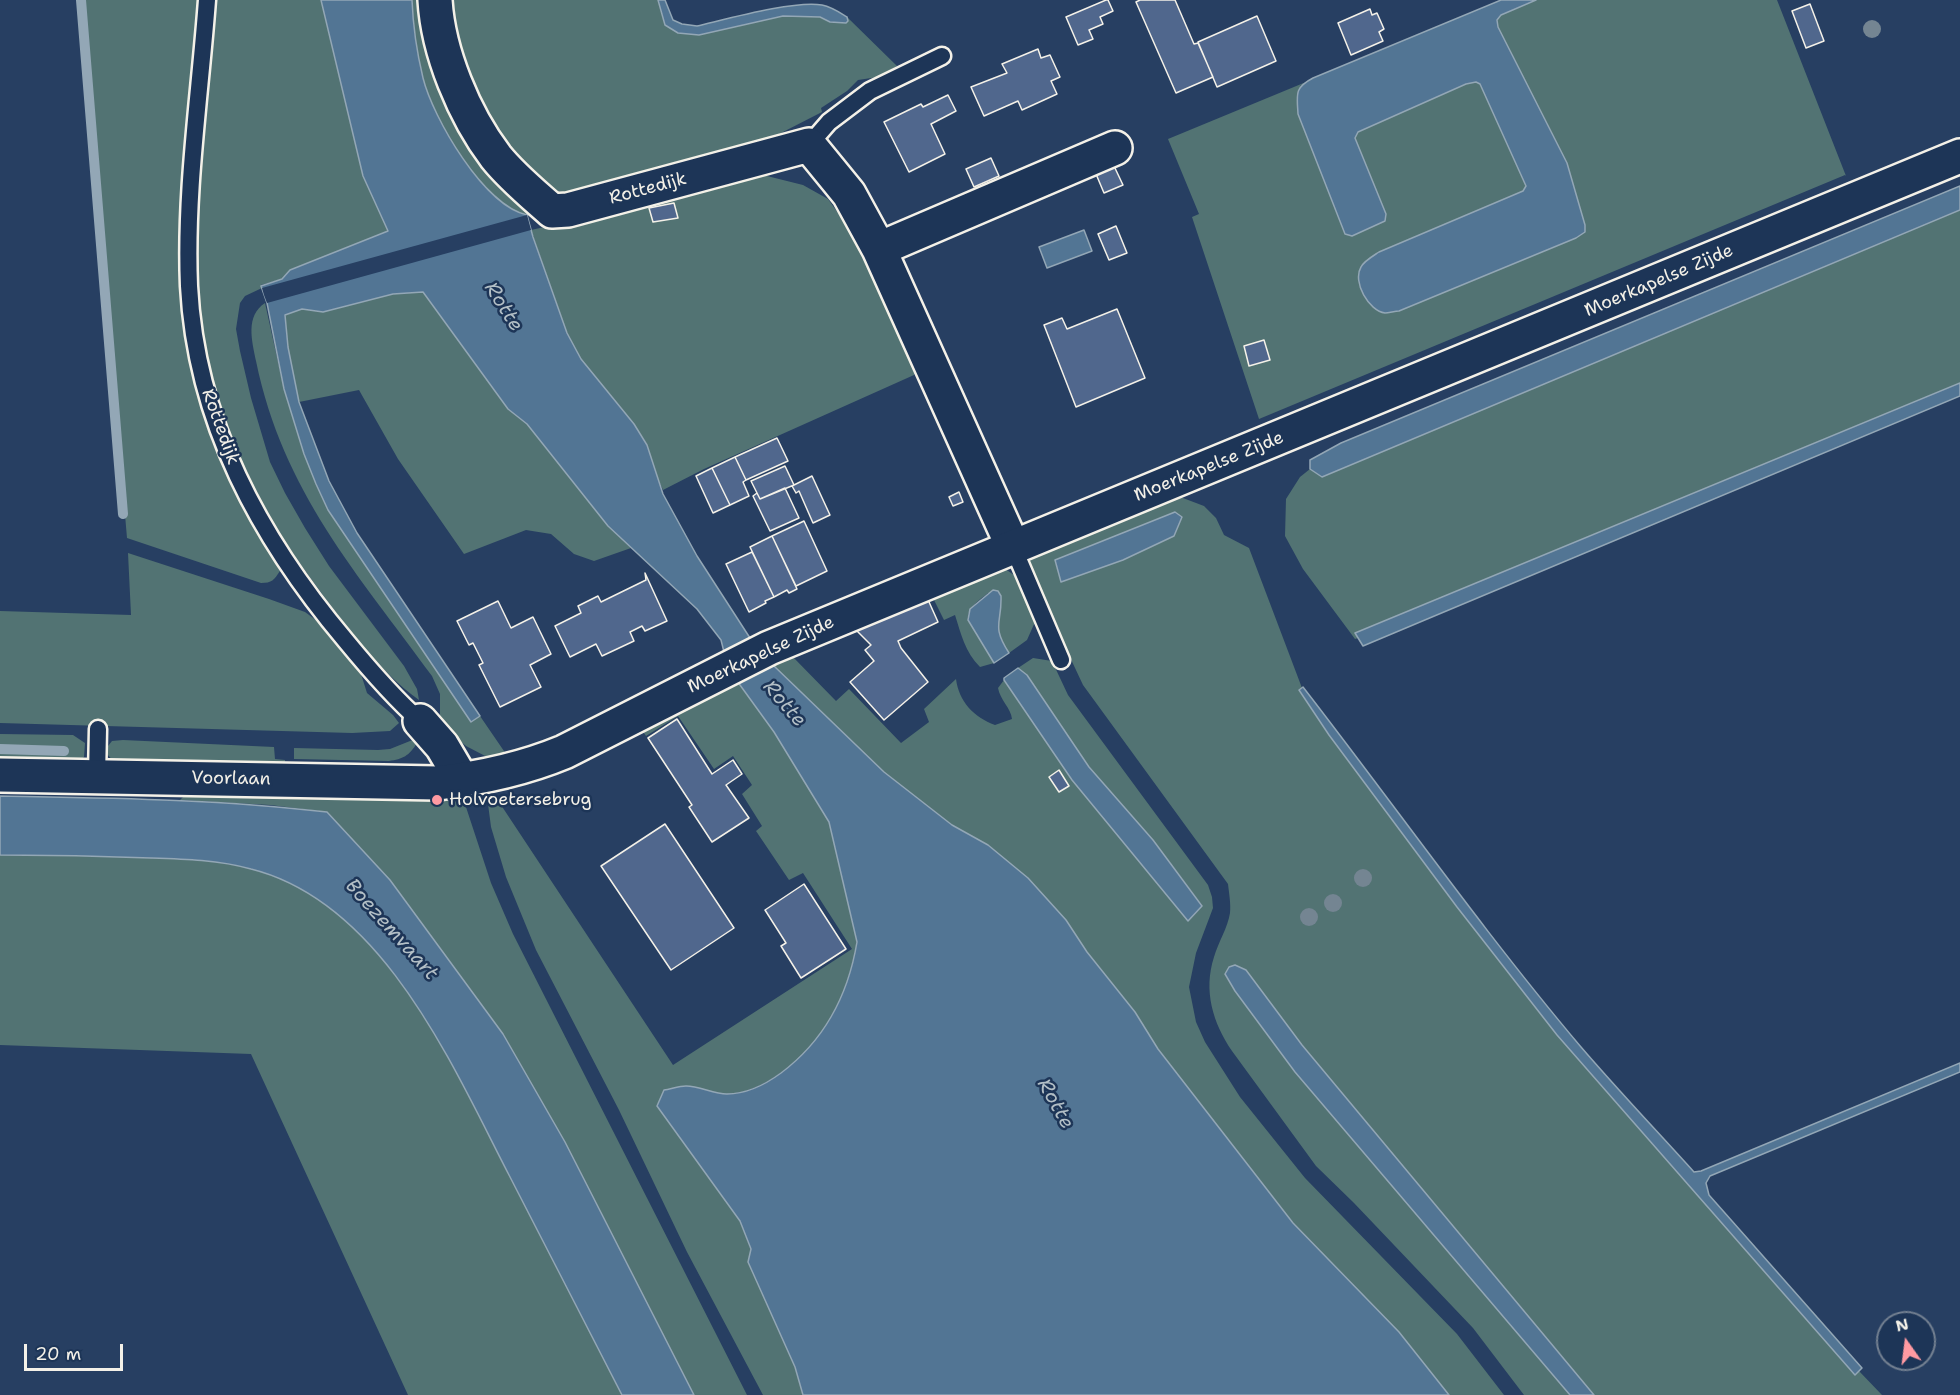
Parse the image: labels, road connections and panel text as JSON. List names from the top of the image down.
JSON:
{
  "streets": {
    "street": ["Rottedijk", "Moerkapelse Zijde", "Voorlaan"]
  },
  "crossings": [
    ["Rottedijk", "Moerkapelse Zijde"],
    ["Rottedijk", "Voorlaan"],
    ["Moerkapelse Zijde", "Voorlaan"]
  ],
  "water": ["Rotte", "Boezemvaart"],
  "places": ["Holvoetersebrug"],
  "scale_bar": "20 m",
  "north": "top"
}
